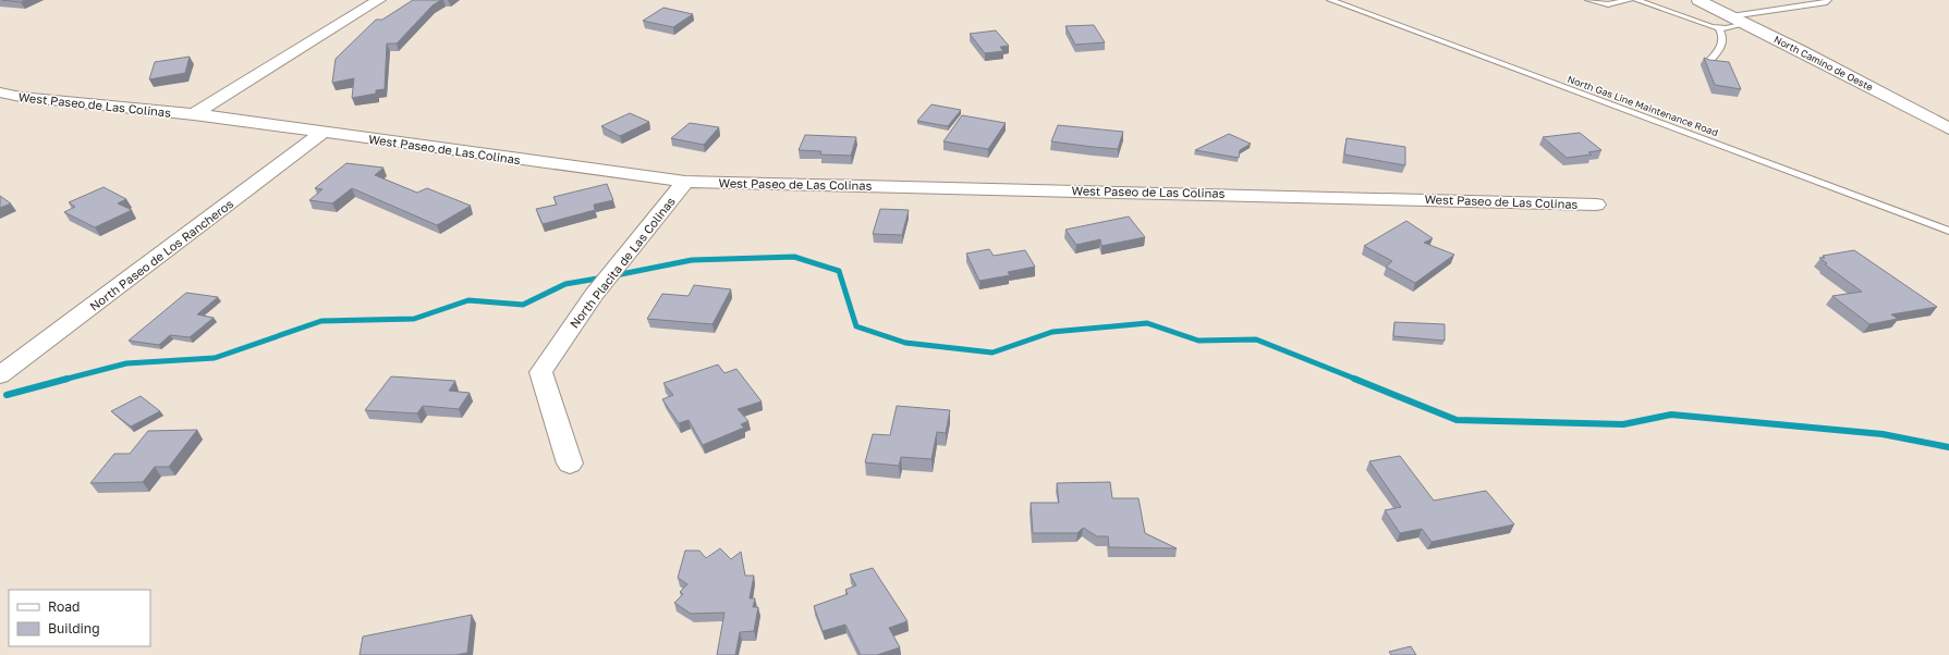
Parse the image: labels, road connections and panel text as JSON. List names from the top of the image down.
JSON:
{
  "streets": {
    "street": [
      "North Camino de Oeste",
      "West Paseo de Las Colinas",
      "North Paseo de Los Rancheros",
      "North Placita de Las Colinas"
    ],
    "lane": ["North Gas Line Maintenance Road"]
  },
  "crossings": [
    ["West Paseo de Las Colinas", "North Paseo de Los Rancheros"],
    ["West Paseo de Las Colinas", "North Placita de Las Colinas"]
  ],
  "legend": ["Road", "Building"]
}
